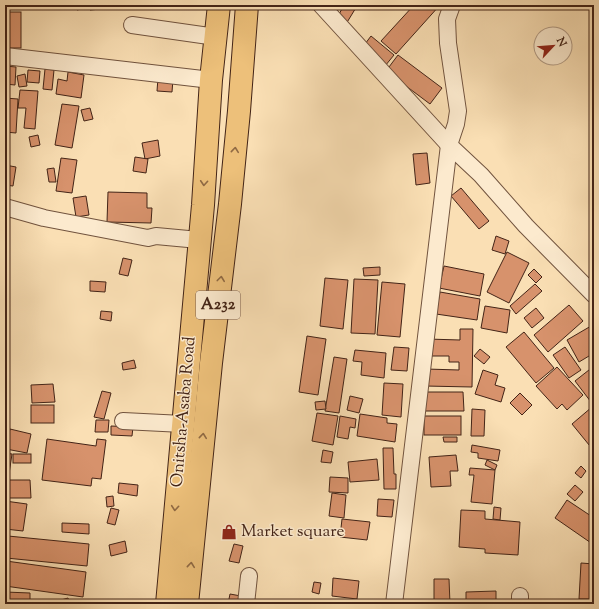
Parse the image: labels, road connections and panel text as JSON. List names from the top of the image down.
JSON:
{
  "streets": {
    "highway": ["A232", "Onitsha-Asaba Road"]
  },
  "places": {
    "shop": ["Market square"]
  },
  "north": "top right"
}
